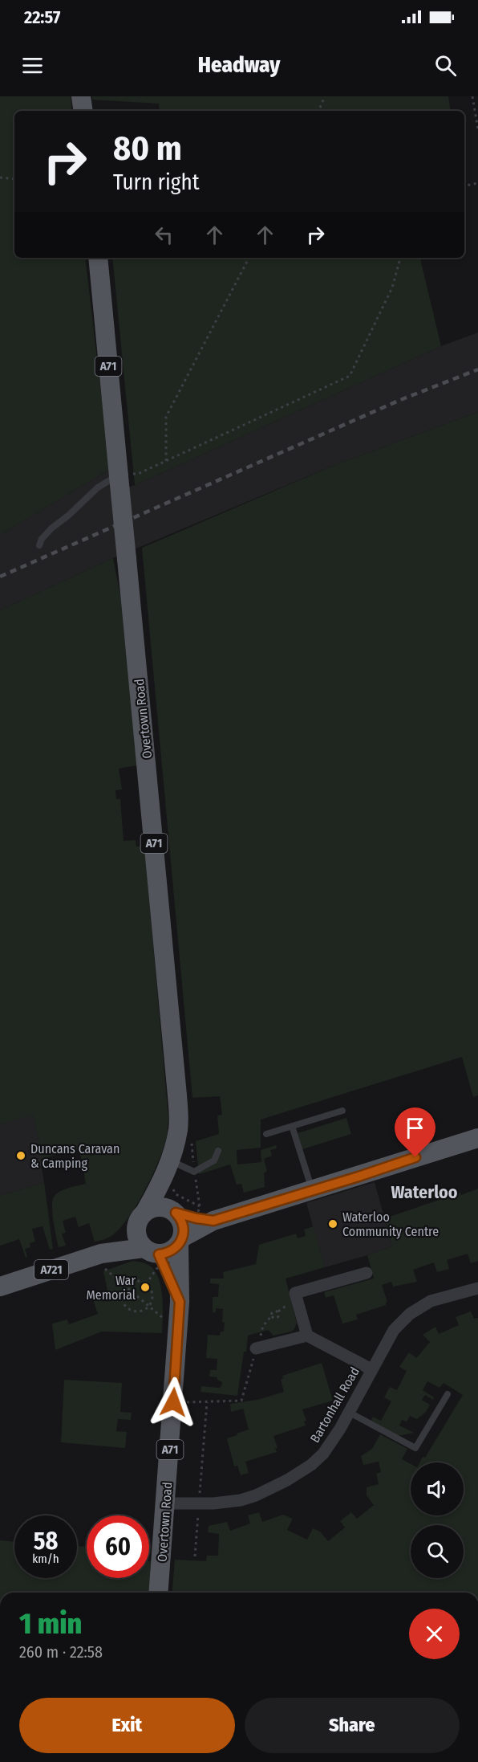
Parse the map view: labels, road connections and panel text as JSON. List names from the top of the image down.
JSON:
{
  "streets": {
    "main road": ["A71", "Overtown Road", "A721"],
    "street": ["Bartonhall Road"]
  },
  "crossings": [
    ["Overtown Road", "A721"],
    ["Overtown Road", "Bartonhall Road"]
  ],
  "districts": ["Waterloo"],
  "places": ["Duncans Caravan & Camping", "Waterloo Community Centre", "War Memorial"],
  "page": {
    "status": "22:57",
    "header": "Headway",
    "turn": ["80 m", "Turn right"],
    "speed": "58 km/h",
    "limit": "60",
    "heading": ["1 min", "260 m · 22:58"],
    "buttons": ["Exit", "Share"]
  }
}
